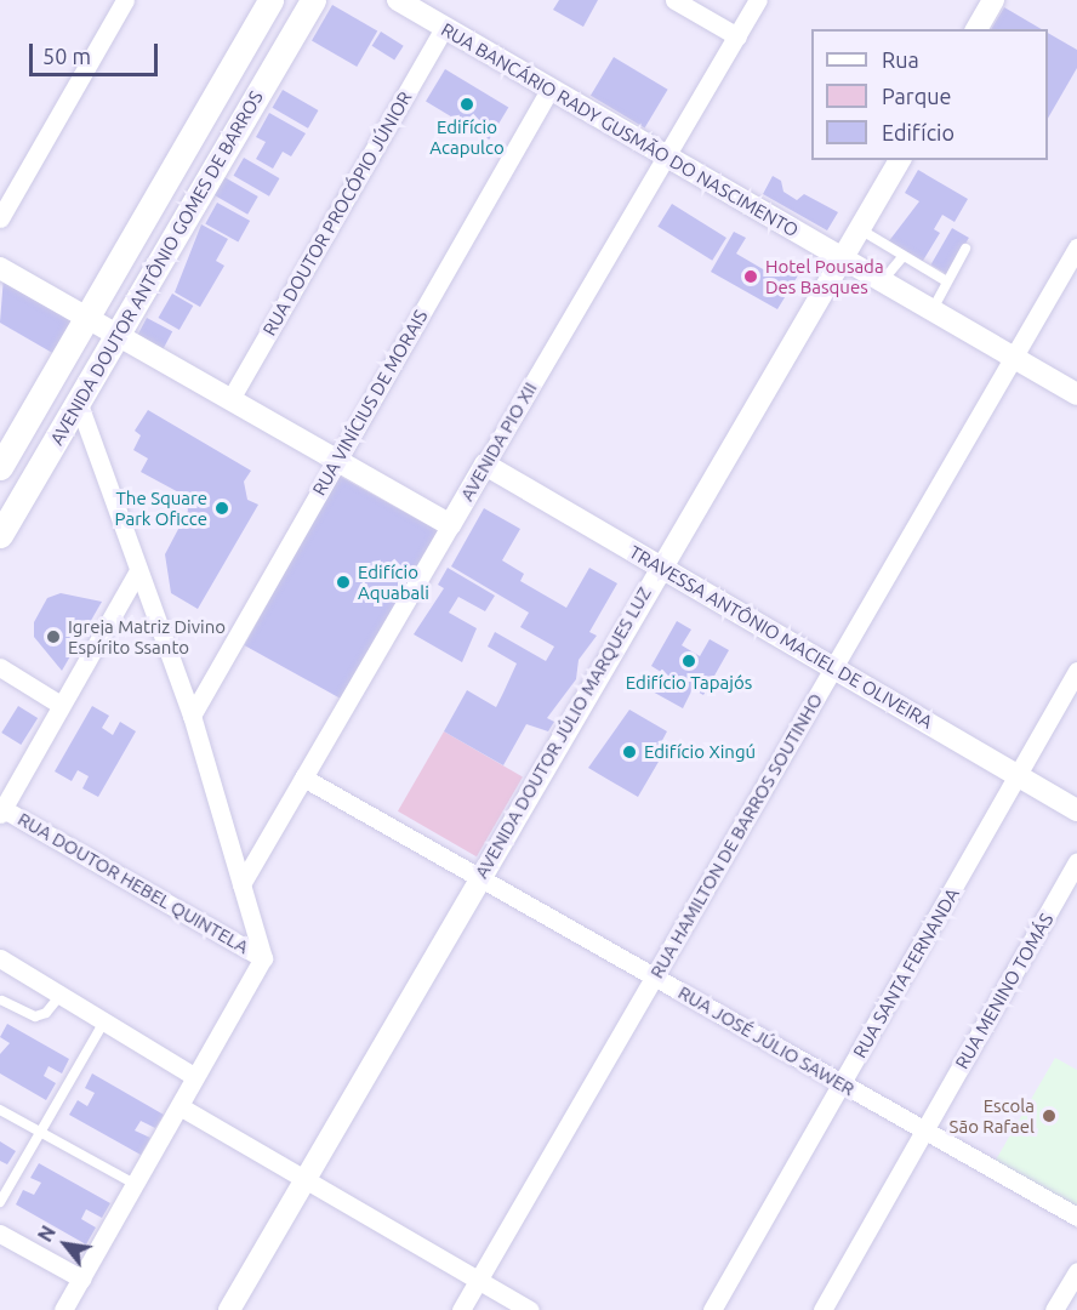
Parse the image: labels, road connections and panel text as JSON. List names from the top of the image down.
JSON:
{
  "streets": {
    "main road": ["AVENIDA DOUTOR ANTÔNIO GOMES DE BARROS"],
    "street": [
      "RUA BANCÁRIO RADY GUSMÃO DO NASCIMENTO",
      "RUA DOUTOR PROCÓPIO JÚNIOR",
      "RUA VINÍCIUS DE MORAIS",
      "AVENIDA PIO XII",
      "TRAVESSA ANTÔNIO MACIEL DE OLIVEIRA",
      "AVENIDA DOUTOR JÚLIO MARQUES LUZ",
      "RUA HAMILTON DE BARROS SOUTINHO",
      "RUA DOUTOR HEBEL QUINTELA",
      "RUA SANTA FERNANDA",
      "RUA MENINO TOMÁS",
      "RUA JOSÉ JÚLIO SAWER"
    ]
  },
  "crossings": [
    ["RUA BANCÁRIO RADY GUSMÃO DO NASCIMENTO", "RUA DOUTOR PROCÓPIO JÚNIOR"],
    ["RUA BANCÁRIO RADY GUSMÃO DO NASCIMENTO", "RUA VINÍCIUS DE MORAIS"],
    ["RUA BANCÁRIO RADY GUSMÃO DO NASCIMENTO", "AVENIDA PIO XII"],
    ["RUA BANCÁRIO RADY GUSMÃO DO NASCIMENTO", "AVENIDA DOUTOR JÚLIO MARQUES LUZ"],
    ["RUA BANCÁRIO RADY GUSMÃO DO NASCIMENTO", "RUA HAMILTON DE BARROS SOUTINHO"],
    ["AVENIDA PIO XII", "TRAVESSA ANTÔNIO MACIEL DE OLIVEIRA"],
    ["AVENIDA PIO XII", "RUA JOSÉ JÚLIO SAWER"],
    ["TRAVESSA ANTÔNIO MACIEL DE OLIVEIRA", "AVENIDA DOUTOR JÚLIO MARQUES LUZ"],
    ["TRAVESSA ANTÔNIO MACIEL DE OLIVEIRA", "RUA HAMILTON DE BARROS SOUTINHO"],
    ["TRAVESSA ANTÔNIO MACIEL DE OLIVEIRA", "RUA SANTA FERNANDA"],
    ["AVENIDA DOUTOR JÚLIO MARQUES LUZ", "RUA JOSÉ JÚLIO SAWER"],
    ["RUA HAMILTON DE BARROS SOUTINHO", "RUA JOSÉ JÚLIO SAWER"],
    ["RUA SANTA FERNANDA", "RUA JOSÉ JÚLIO SAWER"],
    ["RUA MENINO TOMÁS", "RUA JOSÉ JÚLIO SAWER"]
  ],
  "places": [
    "Edifício Acapulco",
    "Hotel Pousada Des Basques",
    "The Square Park Oficce",
    "Edifício Aquabali",
    "Igreja Matriz Divino Espírito Ssanto",
    "Edifício Tapajós",
    "Edifício Xingú",
    "Escola São Rafael"
  ],
  "legend": ["Rua", "Parque", "Edifício"],
  "scale_bar": "50 m",
  "north": "top left"
}
